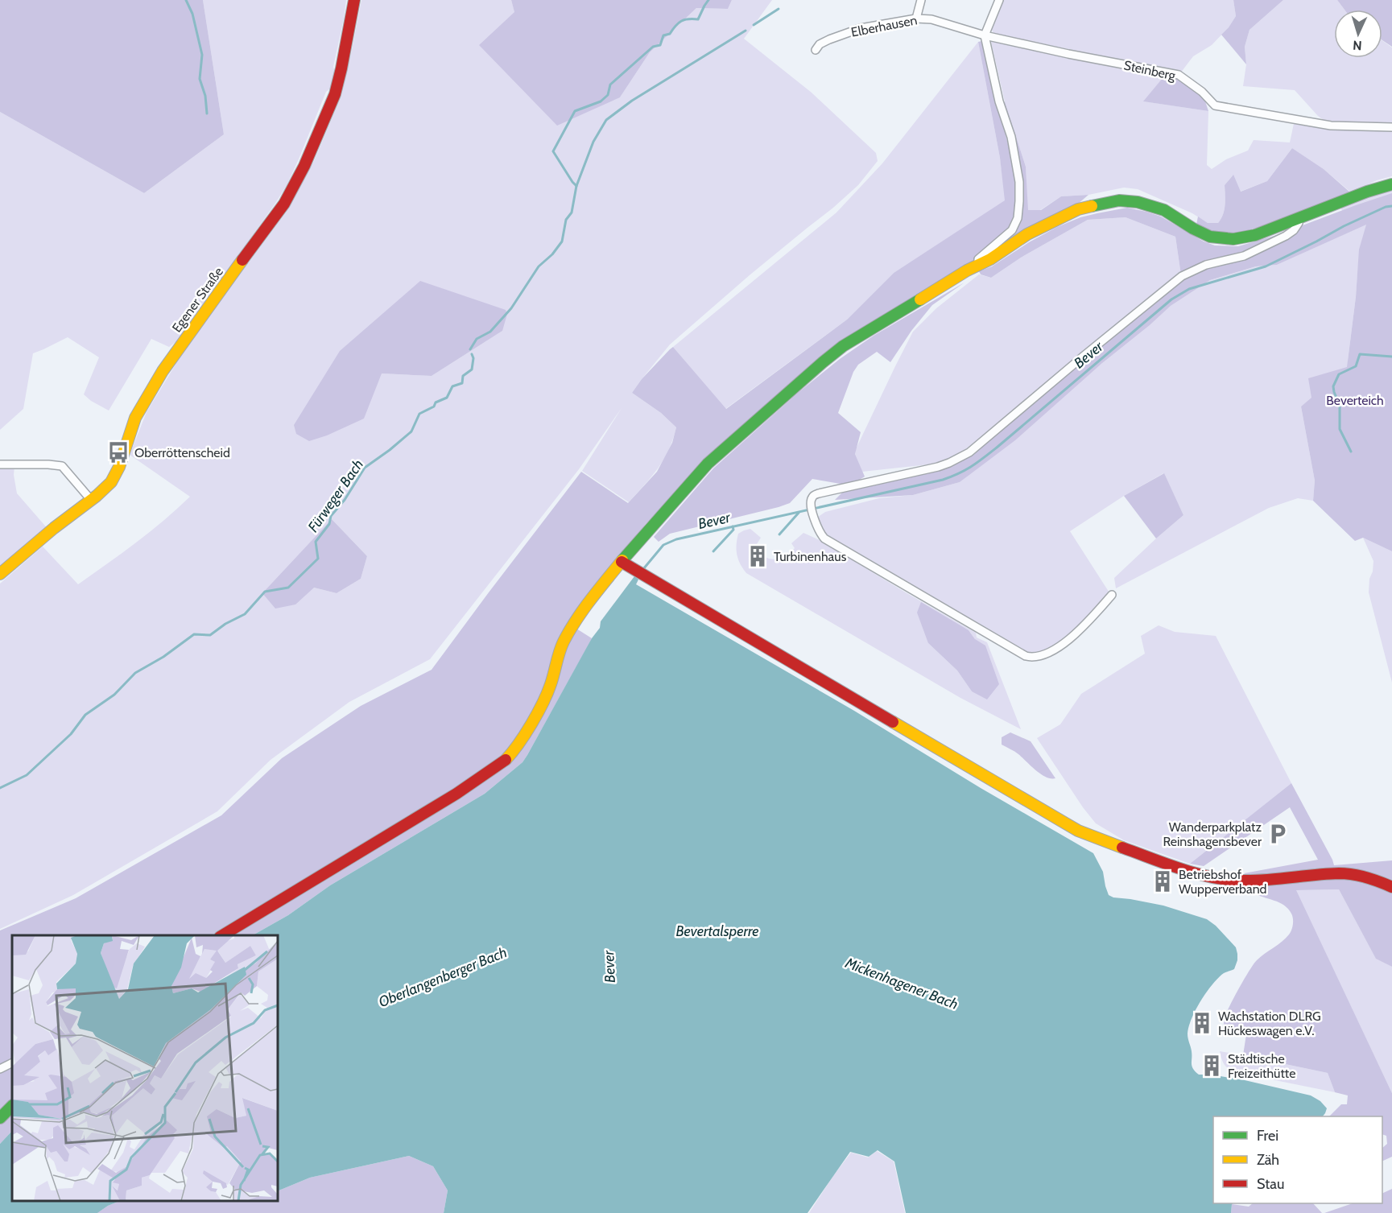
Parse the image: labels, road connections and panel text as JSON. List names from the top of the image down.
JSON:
{
  "streets": {
    "street": ["Elberhausen", "Steinberg", "Egener Straße"]
  },
  "crossings": [
    ["Elberhausen", "Steinberg"]
  ],
  "water": [
    "Bever",
    "Fürweger Bach",
    "Bevertalsperre",
    "Oberlangenberger Bach",
    "Mickenhagener Bach"
  ],
  "parks": ["Beverteich"],
  "places": {
    "bus stop": ["Oberröttenscheid"],
    "building": [
      "Turbinenhaus",
      "Betriebshof Wupperverband",
      "Wachstation DLRG Hückeswagen e.V.",
      "Städtische Freizeithütte"
    ],
    "parking": ["Wanderparkplatz Reinshagensbever"]
  },
  "legend": ["Frei", "Zäh", "Stau"],
  "north": "bottom"
}
